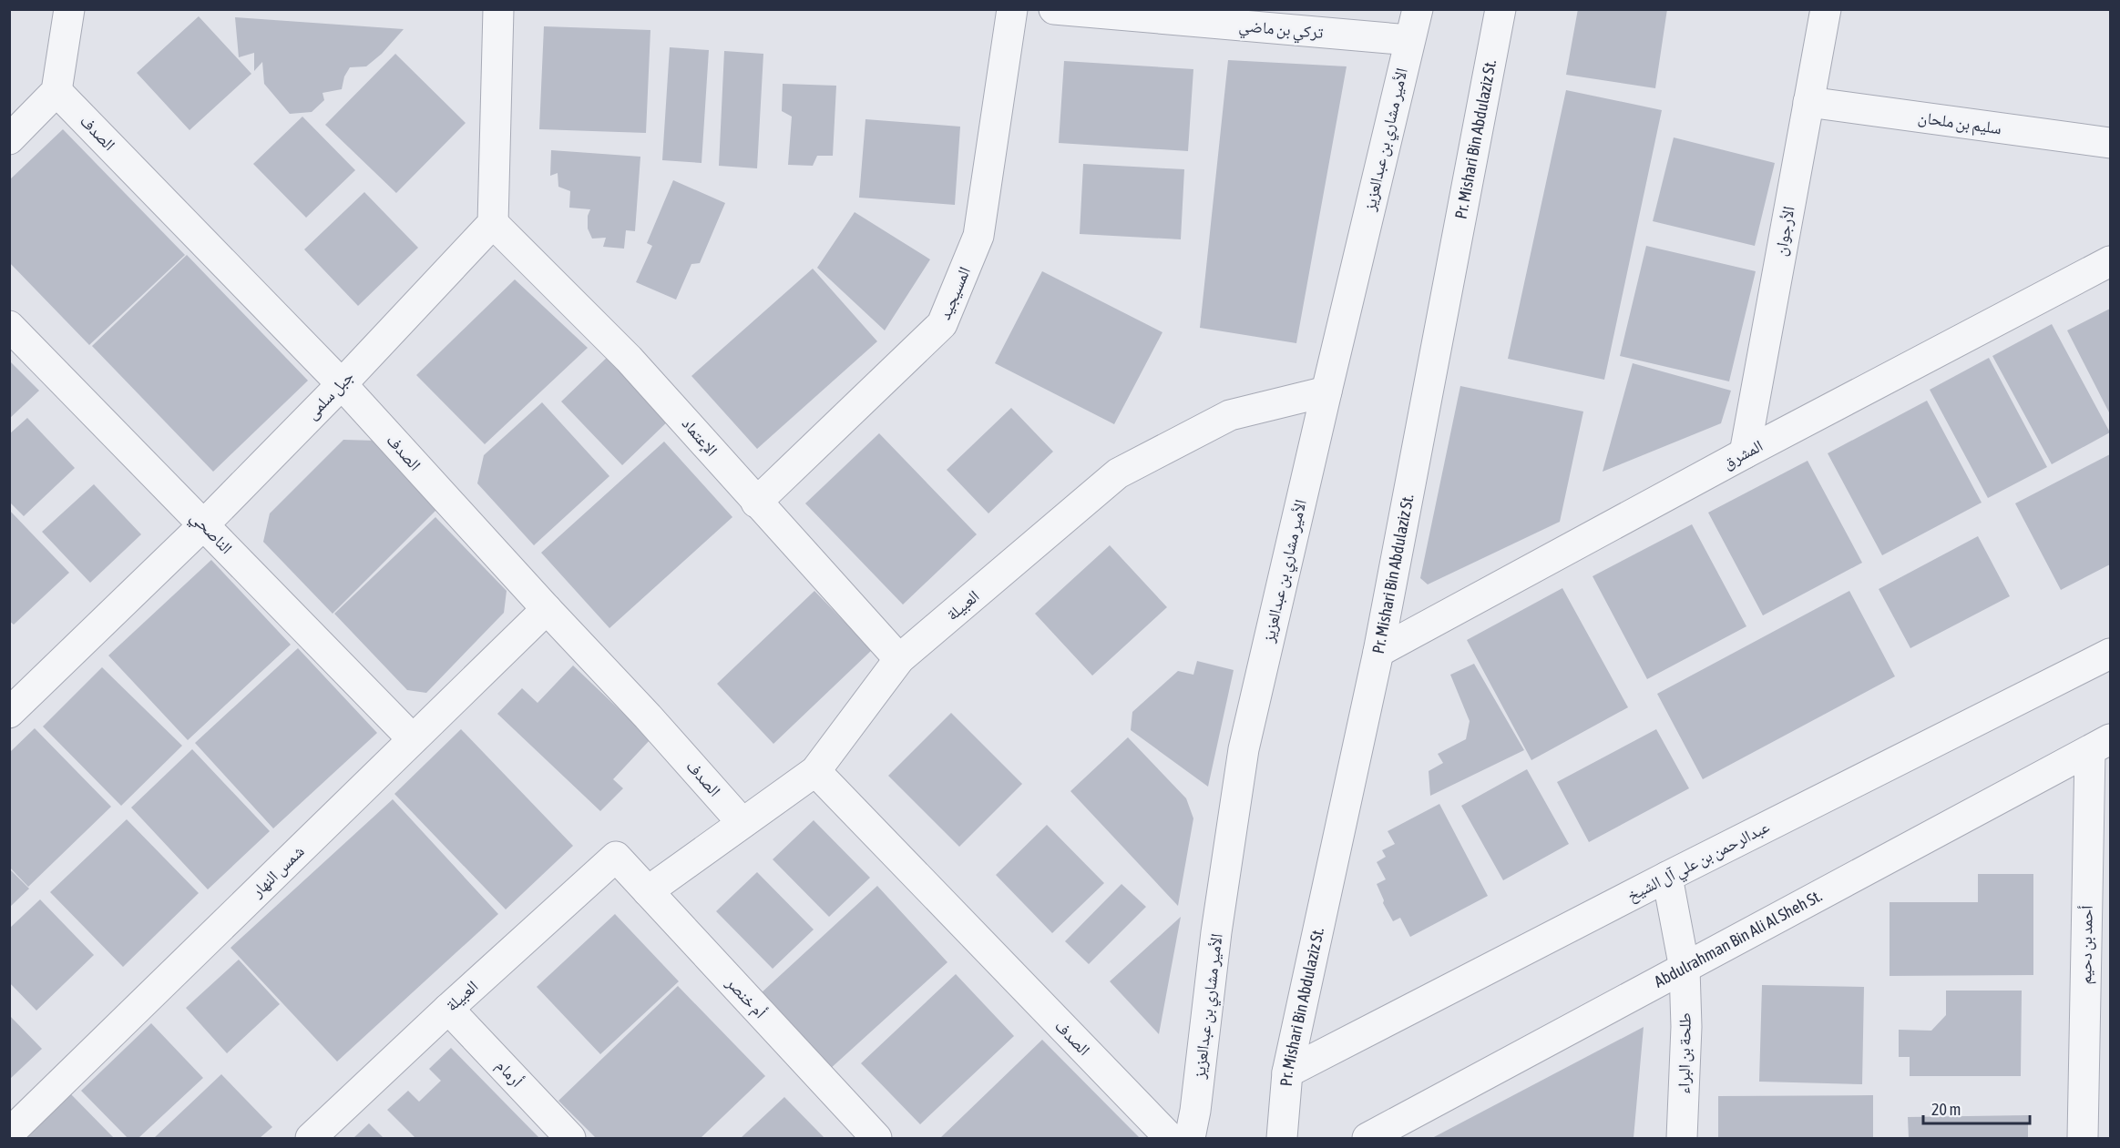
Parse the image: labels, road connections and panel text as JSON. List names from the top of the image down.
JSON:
{
  "streets": {
    "street": [
      "تركي بن ماضي",
      "سليم بن ملحان",
      "الصدف",
      "الأمير مشاري بن عبدالعزيز",
      "Pr. Mishari Bin Abdulaziz St.",
      "الأرجوان",
      "المسيجيد",
      "جبل سلمى",
      "الإعتماد",
      "المشرق",
      "الناصحي",
      "العبيلة",
      "عبدالرحمن بن علي آل الشيخ",
      "شمس النهار",
      "Abdulrahman Bin Ali Al Sheh St.",
      "أحمد بن دحيم",
      "أم خنصر",
      "طلحة بن البراء",
      "أرمام"
    ]
  },
  "crossings": [
    ["تركي بن ماضي", "الأمير مشاري بن عبدالعزيز"],
    ["سليم بن ملحان", "الأرجوان"],
    ["الصدف", "جبل سلمى"],
    ["الصدف", "العبيلة"],
    ["الصدف", "شمس النهار"],
    ["الأمير مشاري بن عبدالعزيز", "العبيلة"],
    ["Pr. Mishari Bin Abdulaziz St.", "المشرق"],
    ["Pr. Mishari Bin Abdulaziz St.", "عبدالرحمن بن علي آل الشيخ"],
    ["الأرجوان", "المشرق"],
    ["المسيجيد", "الإعتماد"],
    ["جبل سلمى", "الإعتماد"],
    ["جبل سلمى", "الناصحي"],
    ["الإعتماد", "العبيلة"],
    ["الناصحي", "شمس النهار"],
    ["العبيلة", "أم خنصر"],
    ["العبيلة", "أرمام"],
    ["عبدالرحمن بن علي آل الشيخ", "طلحة بن البراء"],
    ["Abdulrahman Bin Ali Al Sheh St.", "أحمد بن دحيم"],
    ["Abdulrahman Bin Ali Al Sheh St.", "طلحة بن البراء"]
  ],
  "scale_bar": "20 m"
}
